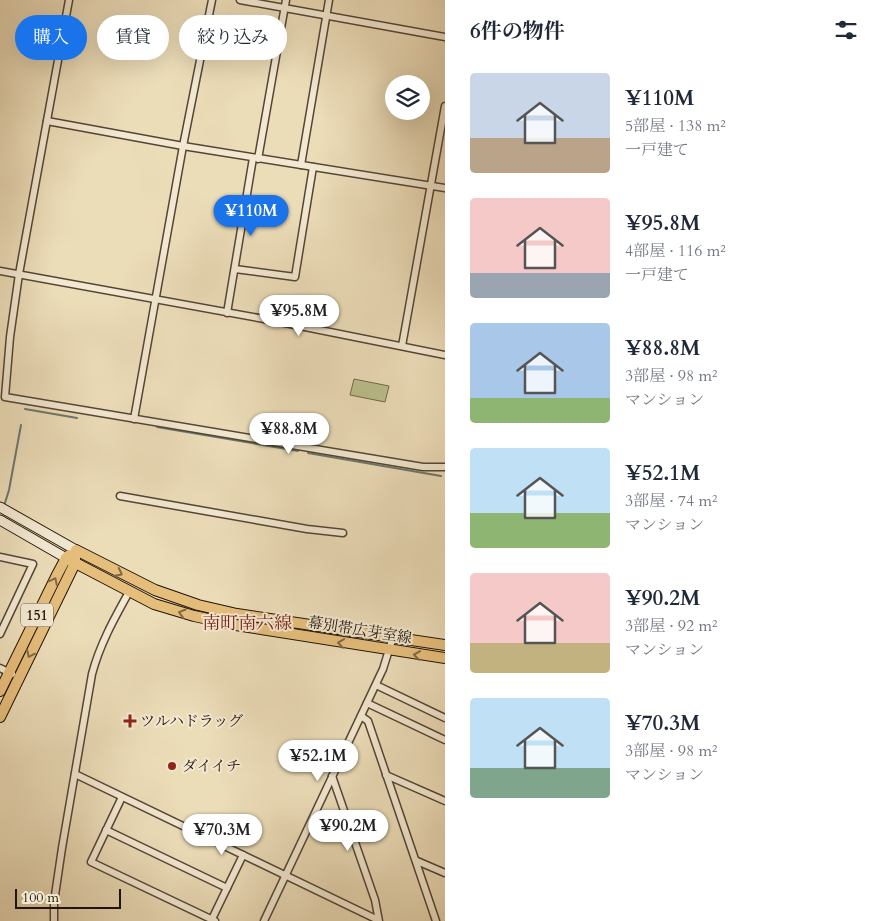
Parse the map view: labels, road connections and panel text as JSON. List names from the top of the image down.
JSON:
{
  "streets": {
    "main road": ["151", "幕別帯広芽室線"]
  },
  "crossings": [
    ["151", "幕別帯広芽室線"]
  ],
  "districts": ["南町南六線"],
  "places": {
    "health": ["ツルハドラッグ"],
    "other": ["ダイイチ"]
  },
  "scale_bar": "100 m",
  "page": {
    "heading": "6件の物件",
    "chip": ["購入", "賃貸", "絞り込み"],
    "list": [
      {
        "name": "¥110M",
        "note": "5部屋 · 138 m² · 一戸建て"
      },
      {
        "name": "¥95.8M",
        "note": "4部屋 · 116 m² · 一戸建て"
      },
      {
        "name": "¥88.8M",
        "note": "3部屋 · 98 m² · マンション"
      },
      {
        "name": "¥52.1M",
        "note": "3部屋 · 74 m² · マンション"
      },
      {
        "name": "¥90.2M",
        "note": "3部屋 · 92 m² · マンション"
      },
      {
        "name": "¥70.3M",
        "note": "3部屋 · 98 m² · マンション"
      }
    ],
    "price": [
      "¥110M",
      "¥95.8M",
      "¥88.8M",
      "¥52.1M",
      "¥90.2M",
      "¥70.3M"
    ],
    "scale": "100 m"
  }
}
